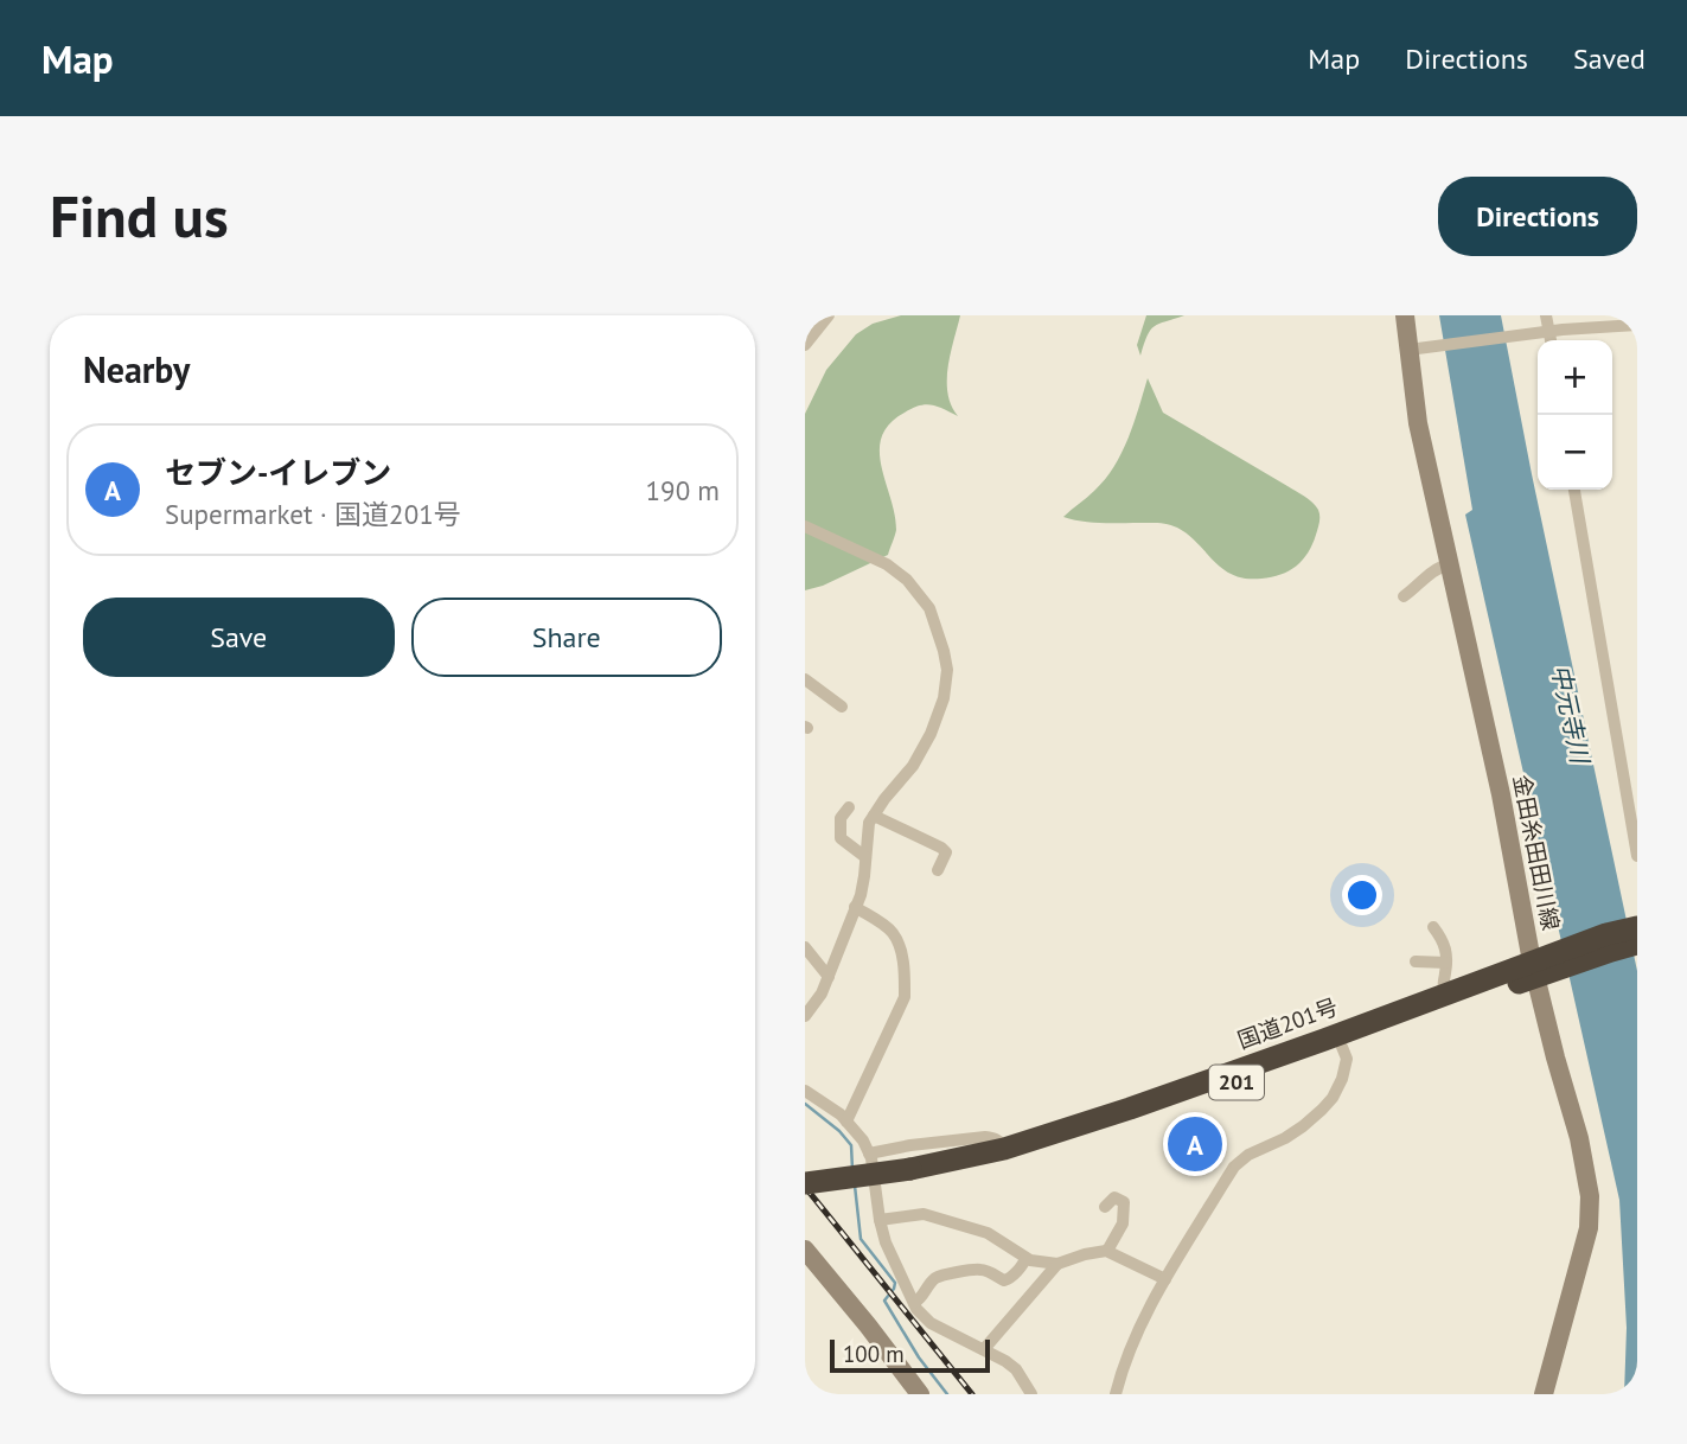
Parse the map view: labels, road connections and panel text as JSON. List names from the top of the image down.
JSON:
{
  "streets": {
    "highway": ["国道201号", "201"],
    "main road": ["金田糸田田川線"]
  },
  "crossings": [
    ["金田糸田田川線", "国道201号"]
  ],
  "water": ["中元寺川"],
  "scale_bar": "100 m",
  "page": {
    "header": "Map",
    "nav": ["Map", "Directions", "Saved"],
    "buttons": [
      "Directions",
      ["Save", "Share"]
    ],
    "title": "Find us",
    "heading": "Nearby",
    "map_buttons": ["+", "−"],
    "list": [
      {
        "mark": "A",
        "name": "セブン-イレブン",
        "note": "Supermarket · 国道201号",
        "value": "190 m"
      }
    ],
    "pins": "A",
    "scale": "100 m"
  }
}
